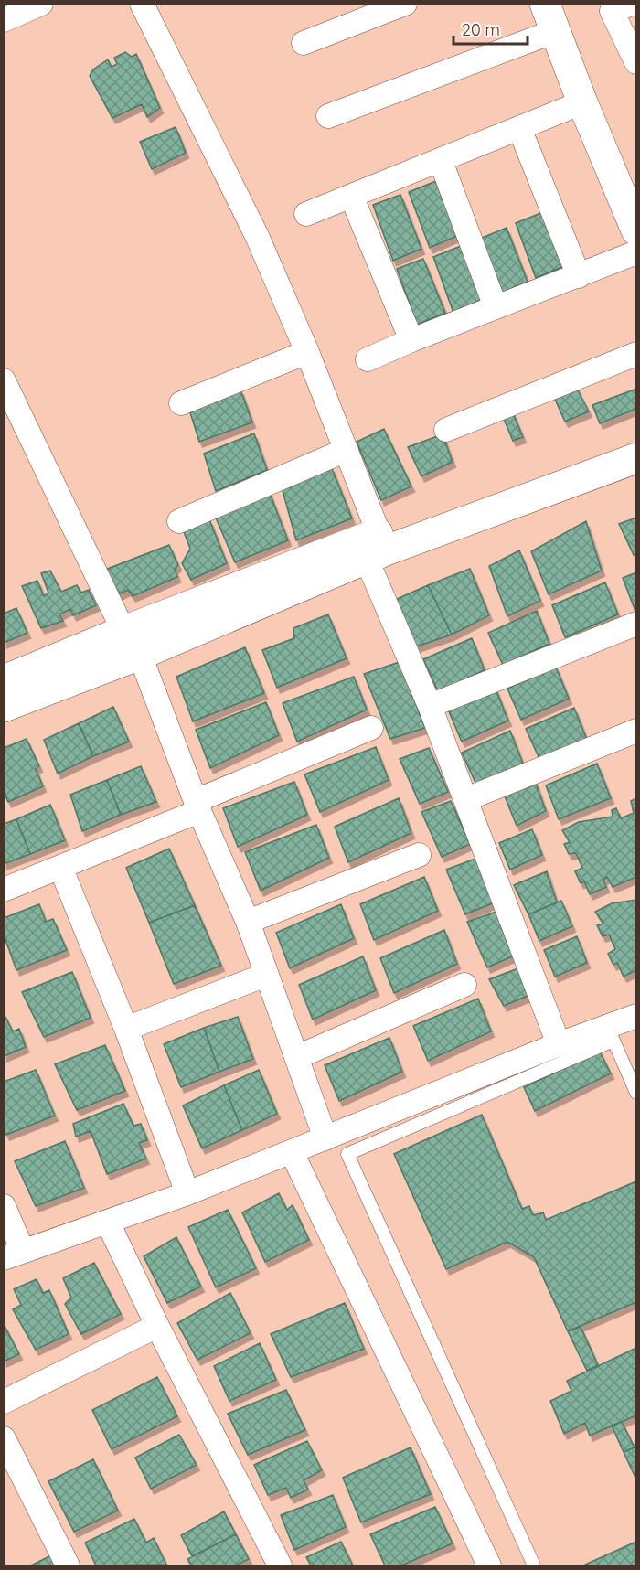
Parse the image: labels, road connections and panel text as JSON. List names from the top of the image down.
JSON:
{
  "scale_bar": "20 m"
}
